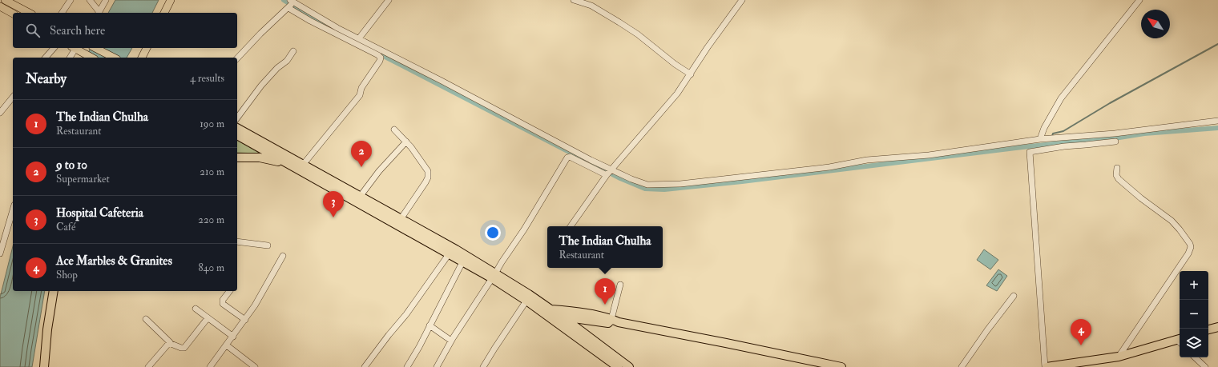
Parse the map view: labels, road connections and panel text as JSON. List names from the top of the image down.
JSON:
{
  "north": "top left",
  "page": {
    "search": "Search here",
    "heading": ["Nearby", "4 results"],
    "list": [
      {
        "mark": "1",
        "name": "The Indian Chulha",
        "note": "Restaurant",
        "value": "190 m"
      },
      {
        "mark": "2",
        "name": "9 to 10",
        "note": "Supermarket",
        "value": "210 m"
      },
      {
        "mark": "3",
        "name": "Hospital Cafeteria",
        "note": "Café",
        "value": "220 m"
      },
      {
        "mark": "4",
        "name": "Ace Marbles & Granites",
        "note": "Shop",
        "value": "840 m"
      }
    ],
    "pins": [
      "2",
      "3",
      "1",
      "4"
    ],
    "popup": ["The Indian Chulha", "Restaurant"],
    "map_buttons": ["+", "−"]
  }
}
